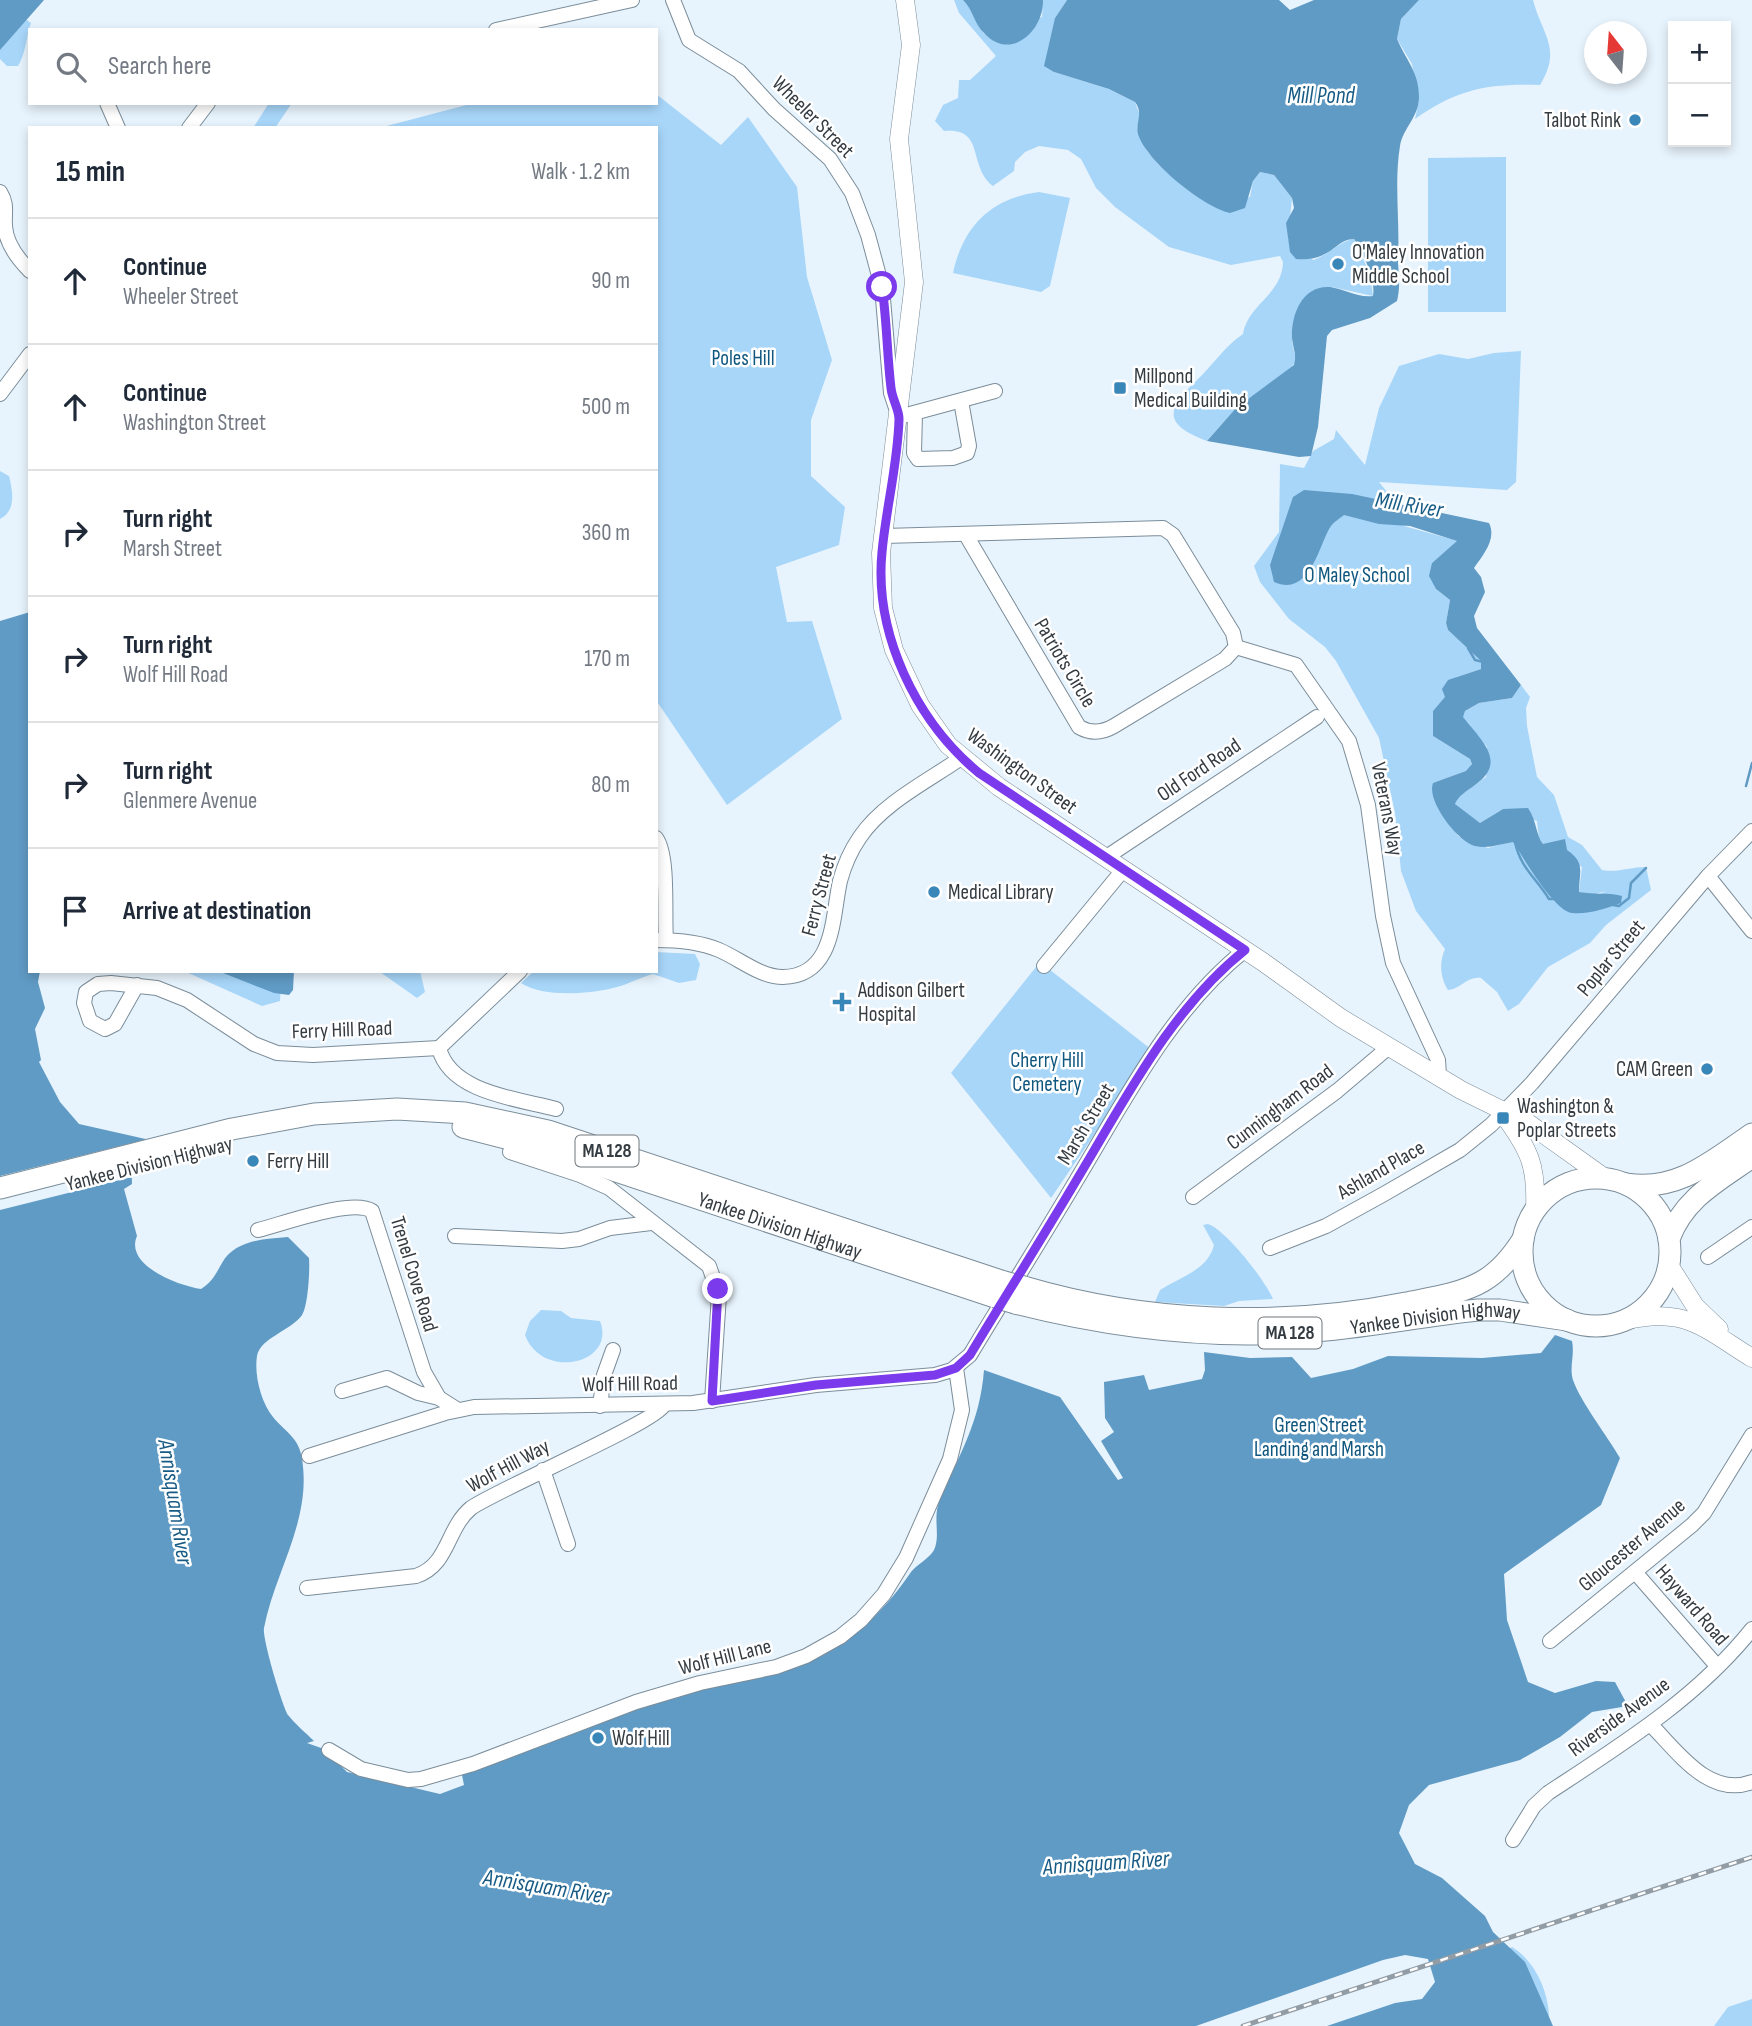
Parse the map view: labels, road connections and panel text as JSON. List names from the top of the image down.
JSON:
{
  "streets": {
    "highway": ["MA 128", "Yankee Division Highway"],
    "main road": ["Washington Street"],
    "street": [
      "Wheeler Street",
      "Patriots Circle",
      "Old Ford Road",
      "Veterans Way",
      "Ferry Street",
      "Poplar Street",
      "Ferry Hill Road",
      "Cunningham Road",
      "Marsh Street",
      "Ashland Place",
      "Trenel Cove Road",
      "Wolf Hill Road",
      "Wolf Hill Way",
      "Gloucester Avenue",
      "Hayward Road",
      "Wolf Hill Lane",
      "Riverside Avenue"
    ]
  },
  "crossings": [
    ["Wheeler Street", "Washington Street"],
    ["Patriots Circle", "Veterans Way"],
    ["Old Ford Road", "Washington Street"],
    ["Washington Street", "Veterans Way"],
    ["Washington Street", "Ferry Street"],
    ["Washington Street", "Poplar Street"],
    ["Washington Street", "Cunningham Road"],
    ["Washington Street", "Marsh Street"],
    ["Washington Street", "MA 128"],
    ["Washington Street", "Yankee Division Highway"],
    ["Washington Street", "Ashland Place"],
    ["Poplar Street", "Ashland Place"],
    ["Marsh Street", "Wolf Hill Road"],
    ["Marsh Street", "Wolf Hill Lane"],
    ["MA 128", "Yankee Division Highway"],
    ["Trenel Cove Road", "Wolf Hill Road"],
    ["Wolf Hill Road", "Wolf Hill Way"],
    ["Wolf Hill Road", "Wolf Hill Lane"],
    ["Gloucester Avenue", "Hayward Road"],
    ["Hayward Road", "Riverside Avenue"]
  ],
  "water": ["Mill Pond", "Mill River", "Annisquam River"],
  "parks": [
    "Poles Hill",
    "O Maley School",
    "Cherry Hill Cemetery",
    "Green Street Landing and Marsh"
  ],
  "places": {
    "other": [
      "Talbot Rink",
      "O'Maley Innovation Middle School",
      "Medical Library",
      "CAM Green",
      "Ferry Hill",
      "Wolf Hill"
    ],
    "transit": ["Millpond Medical Building", "Washington & Poplar Streets"],
    "health": ["Addison Gilbert Hospital"]
  },
  "north": "top",
  "page": {
    "map_buttons": ["+", "−"],
    "search": "Search here",
    "heading": ["15 min", "Walk · 1.2 km"],
    "list": [
      ["Continue", "Wheeler Street", "90 m"],
      ["Continue", "Washington Street", "500 m"],
      ["Turn right", "Marsh Street", "360 m"],
      ["Turn right", "Wolf Hill Road", "170 m"],
      ["Turn right", "Glenmere Avenue", "80 m"],
      "Arrive at destination"
    ]
  }
}
